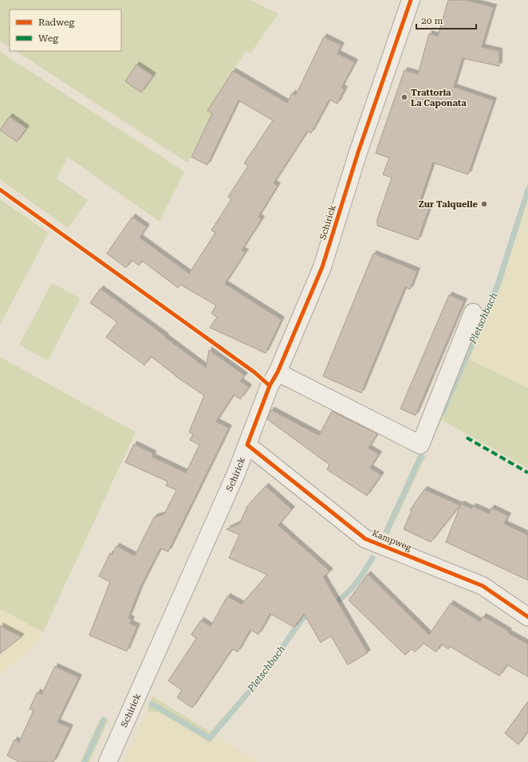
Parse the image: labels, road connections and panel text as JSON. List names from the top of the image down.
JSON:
{
  "streets": {
    "street": ["Schirick", "Kampweg"]
  },
  "crossings": [
    ["Schirick", "Kampweg"]
  ],
  "water": ["Pletschbach"],
  "places": ["Trattoria La Caponata", "Zur Talquelle"],
  "legend": ["Radweg", "Weg"],
  "scale_bar": "20 m"
}
